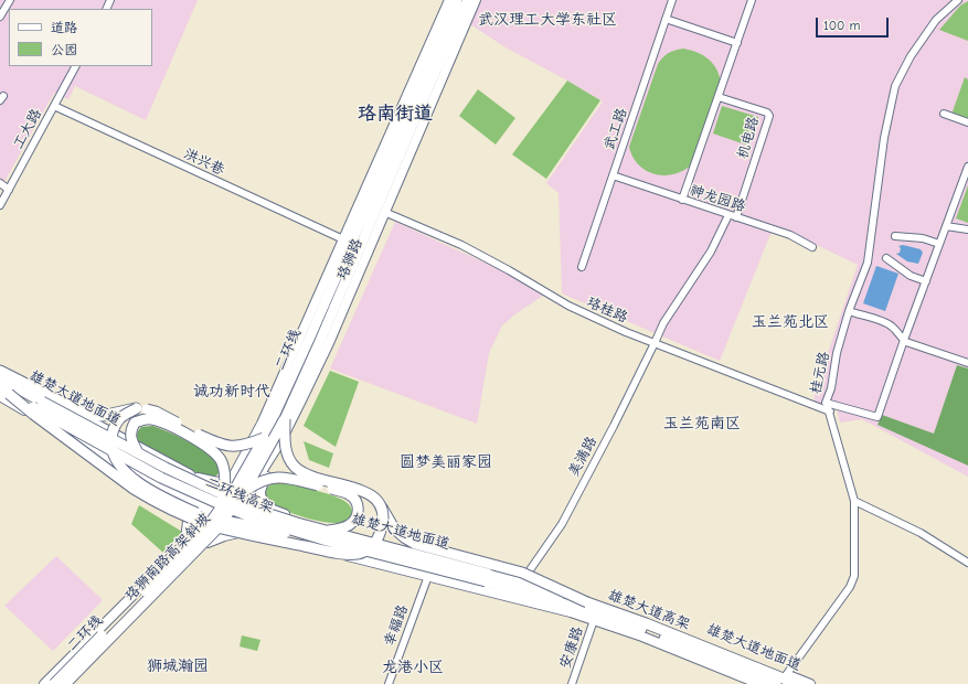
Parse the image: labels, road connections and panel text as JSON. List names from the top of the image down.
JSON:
{
  "streets": {
    "highway": [
      "二环线",
      "二环线高架",
      "珞狮南路高架斜坡",
      "雄楚大道高架"
    ],
    "main road": ["珞狮路", "雄楚大道地面道"],
    "street": [
      "工大路",
      "武工路",
      "机电路",
      "洪兴巷",
      "神龙园路",
      "珞桂路",
      "桂元路",
      "美满路",
      "幸福路",
      "安康路"
    ]
  },
  "crossings": [
    ["工大路", "洪兴巷"],
    ["武工路", "神龙园路"],
    ["机电路", "神龙园路"],
    ["机电路", "珞桂路"],
    ["机电路", "美满路"],
    ["洪兴巷", "珞狮路"],
    ["珞狮路", "珞桂路"],
    ["珞狮路", "二环线"],
    ["珞狮路", "雄楚大道地面道"],
    ["珞狮路", "珞狮南路高架斜坡"],
    ["珞桂路", "桂元路"],
    ["珞桂路", "美满路"],
    ["二环线", "珞狮南路高架斜坡"],
    ["桂元路", "雄楚大道地面道"],
    ["雄楚大道地面道", "美满路"],
    ["雄楚大道地面道", "珞狮南路高架斜坡"],
    ["二环线高架", "雄楚大道高架"]
  ],
  "districts": [
    "武汉理工大学东社区",
    "珞南街道",
    "玉兰苑北区",
    "诚功新时代",
    "玉兰苑南区",
    "圆梦美丽家园",
    "狮城瀚园",
    "龙港小区"
  ],
  "legend": ["道路", "公园"],
  "scale_bar": "100 m"
}
